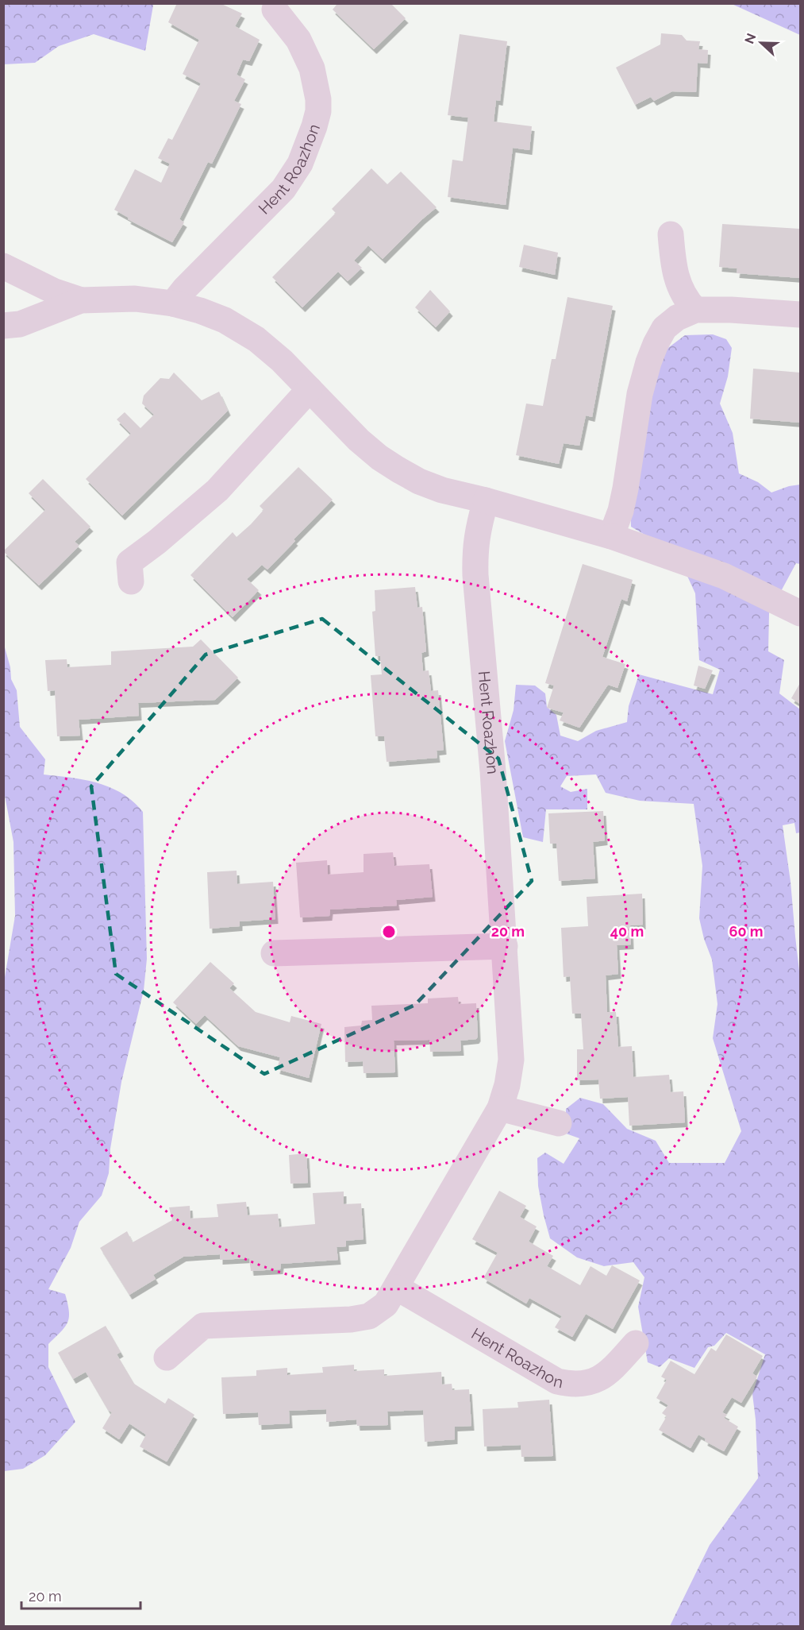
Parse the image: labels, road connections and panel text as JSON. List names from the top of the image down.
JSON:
{
  "streets": {
    "street": ["Hent Roazhon"]
  },
  "scale_bar": "20 m",
  "north": "left",
  "rings": ["20 m", "40 m", "60 m"]
}
